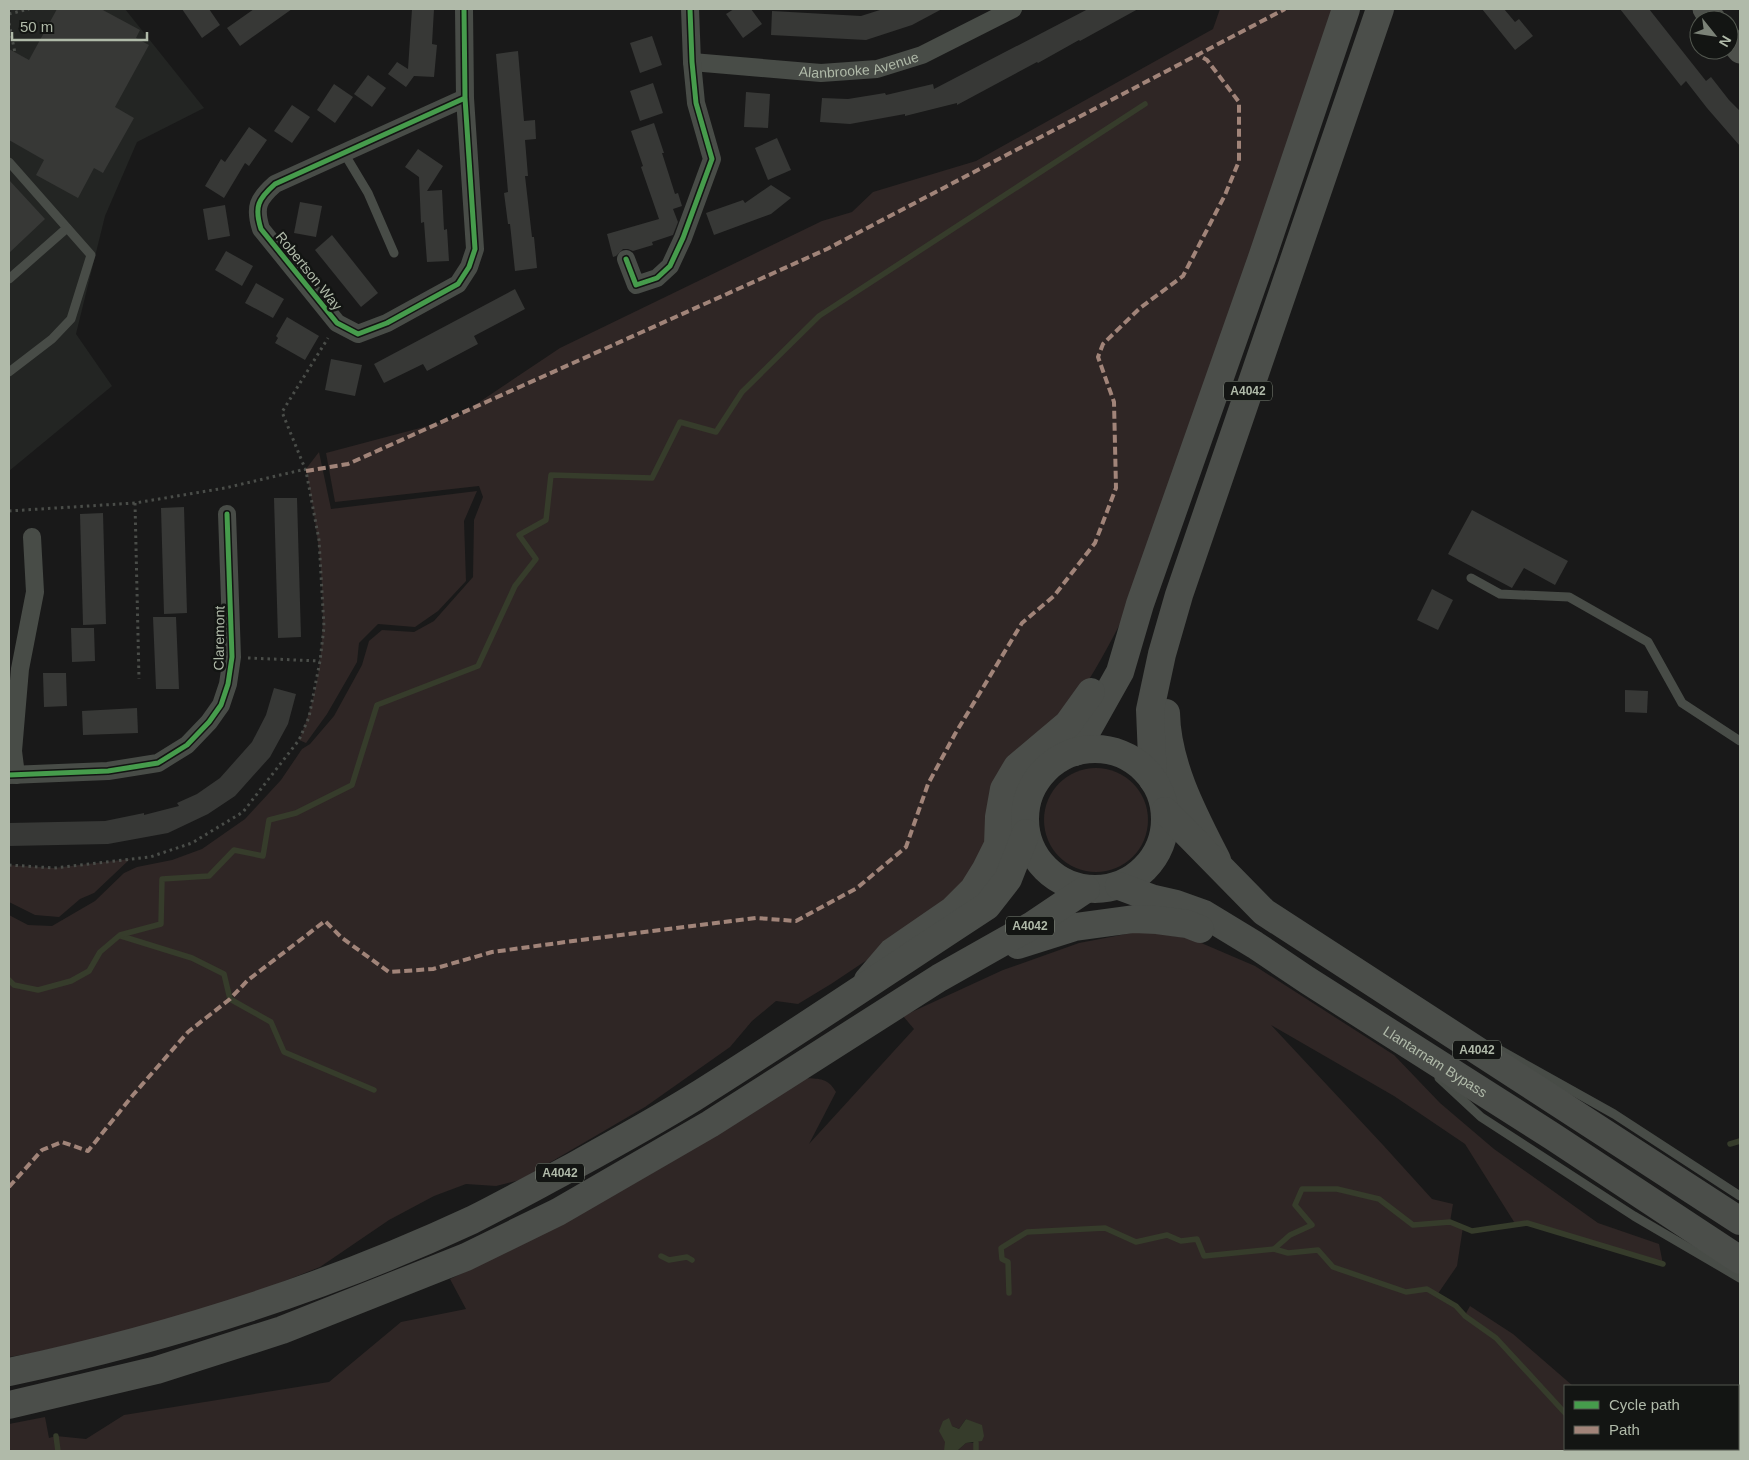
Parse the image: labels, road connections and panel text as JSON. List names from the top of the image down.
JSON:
{
  "streets": {
    "main road": ["A4042", "Llantarnam Bypass"],
    "street": ["Alanbrooke Avenue", "Robertson Way", "Claremont"]
  },
  "crossings": [
    ["A4042", "Llantarnam Bypass"]
  ],
  "legend": ["Cycle path", "Path"],
  "scale_bar": "50 m",
  "north": "bottom right"
}
